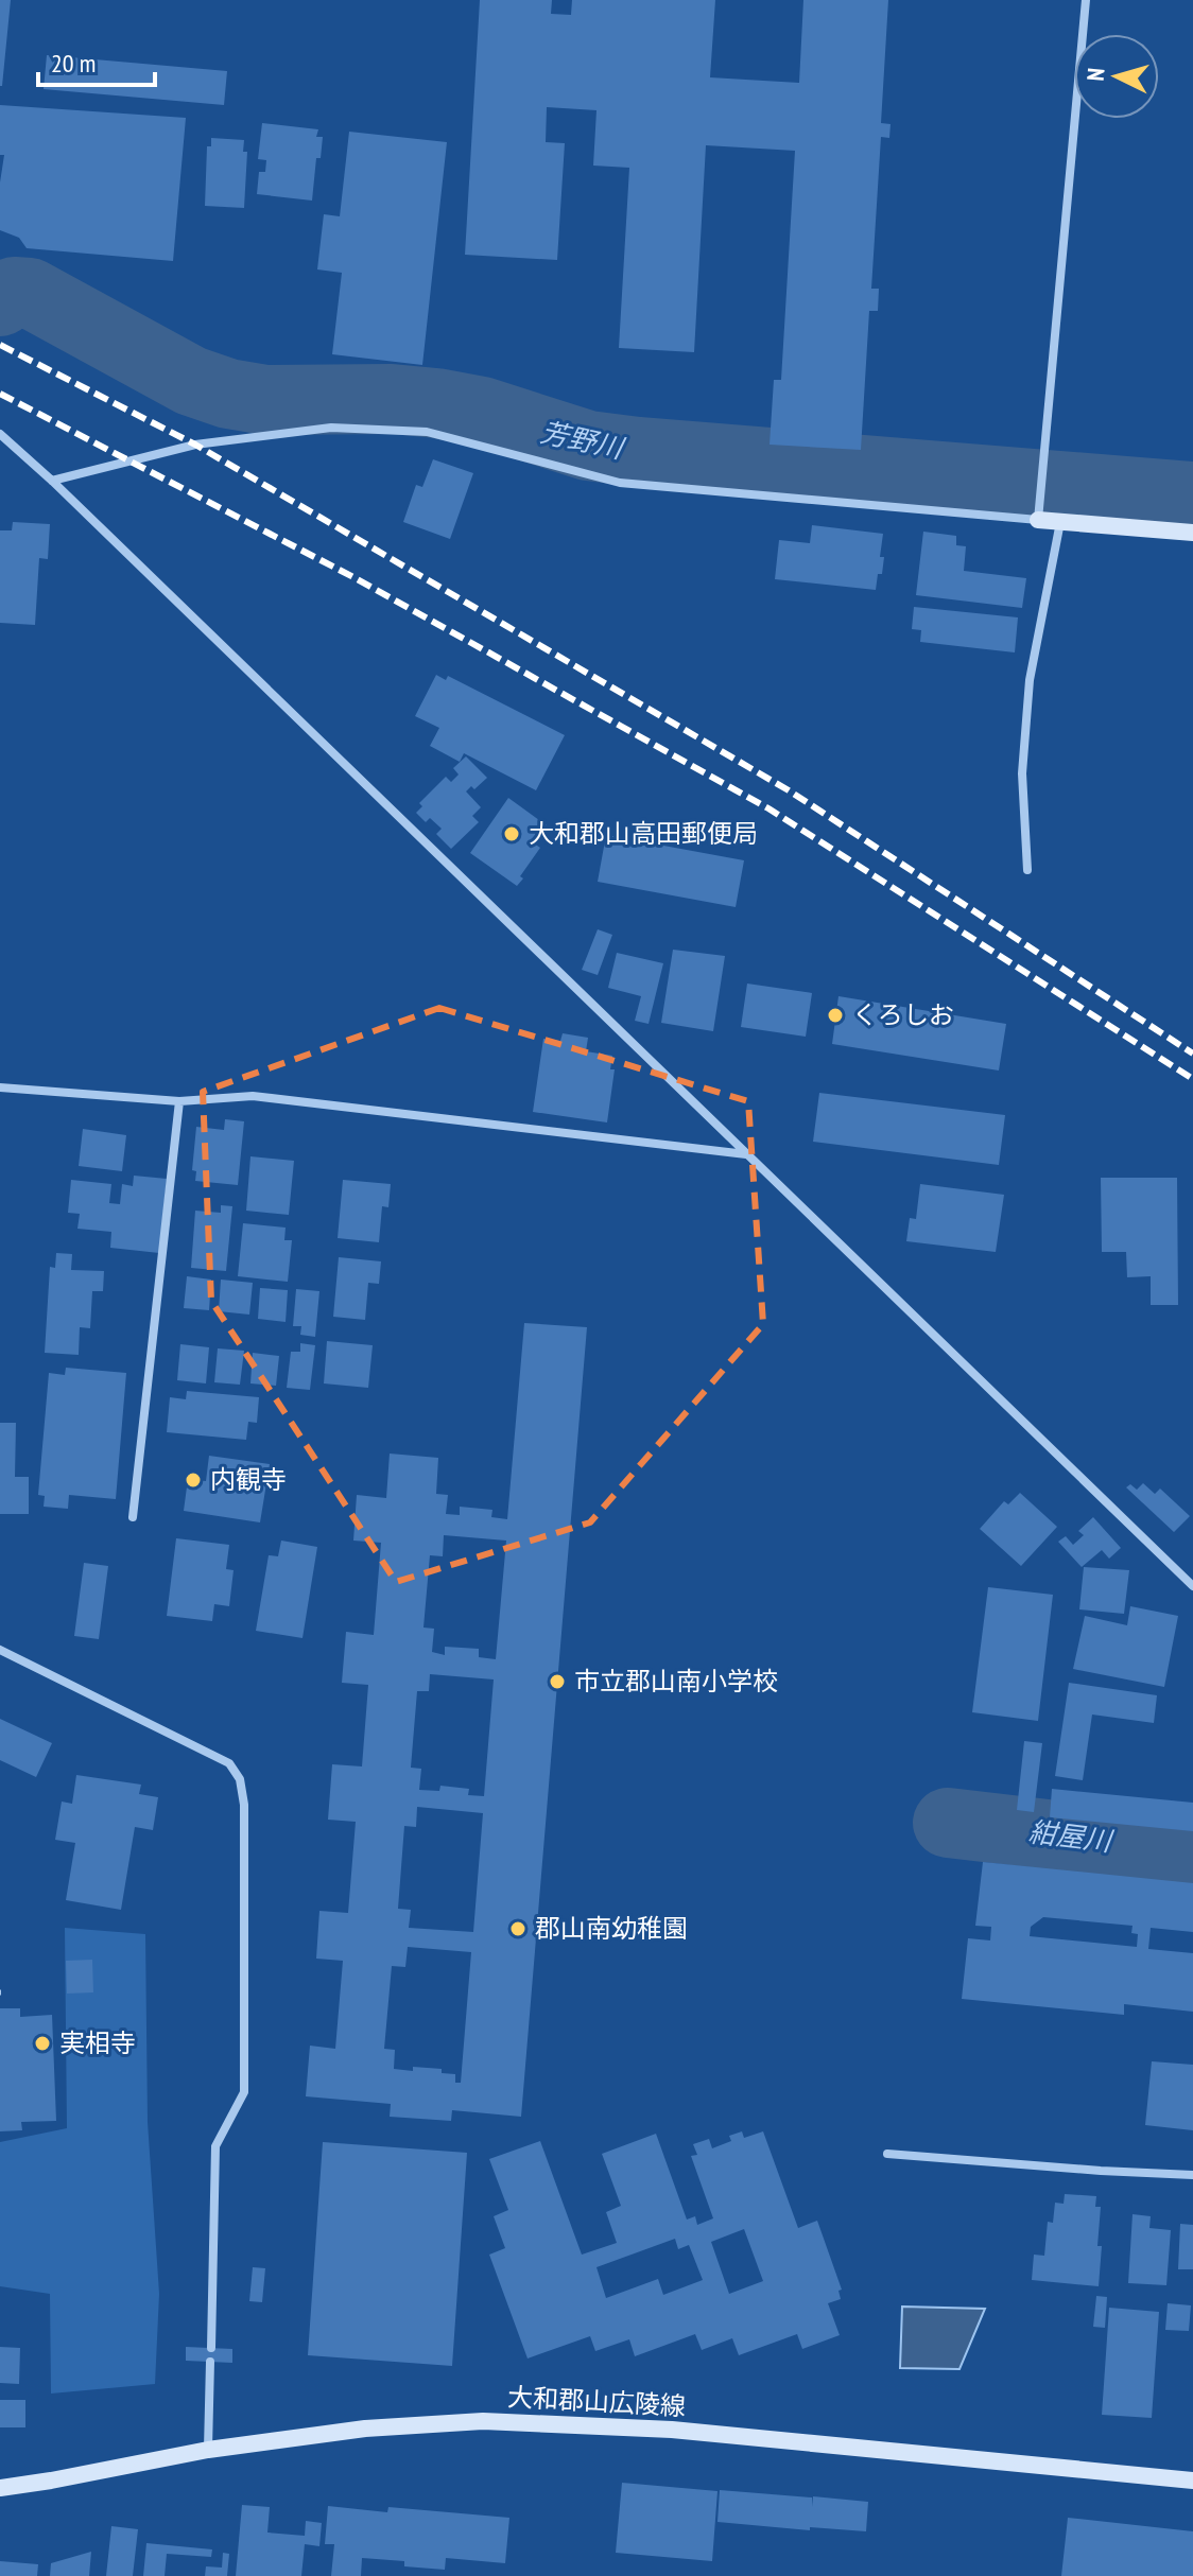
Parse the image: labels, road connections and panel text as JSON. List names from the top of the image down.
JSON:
{
  "streets": {
    "main road": ["大和郡山広陵線"]
  },
  "water": ["芳野川", "紺屋川"],
  "places": [
    "大和郡山高田郵便局",
    "くろしお",
    "内観寺",
    "市立郡山南小学校",
    "郡山南幼稚園",
    "実相寺"
  ],
  "scale_bar": "20 m",
  "north": "left"
}
